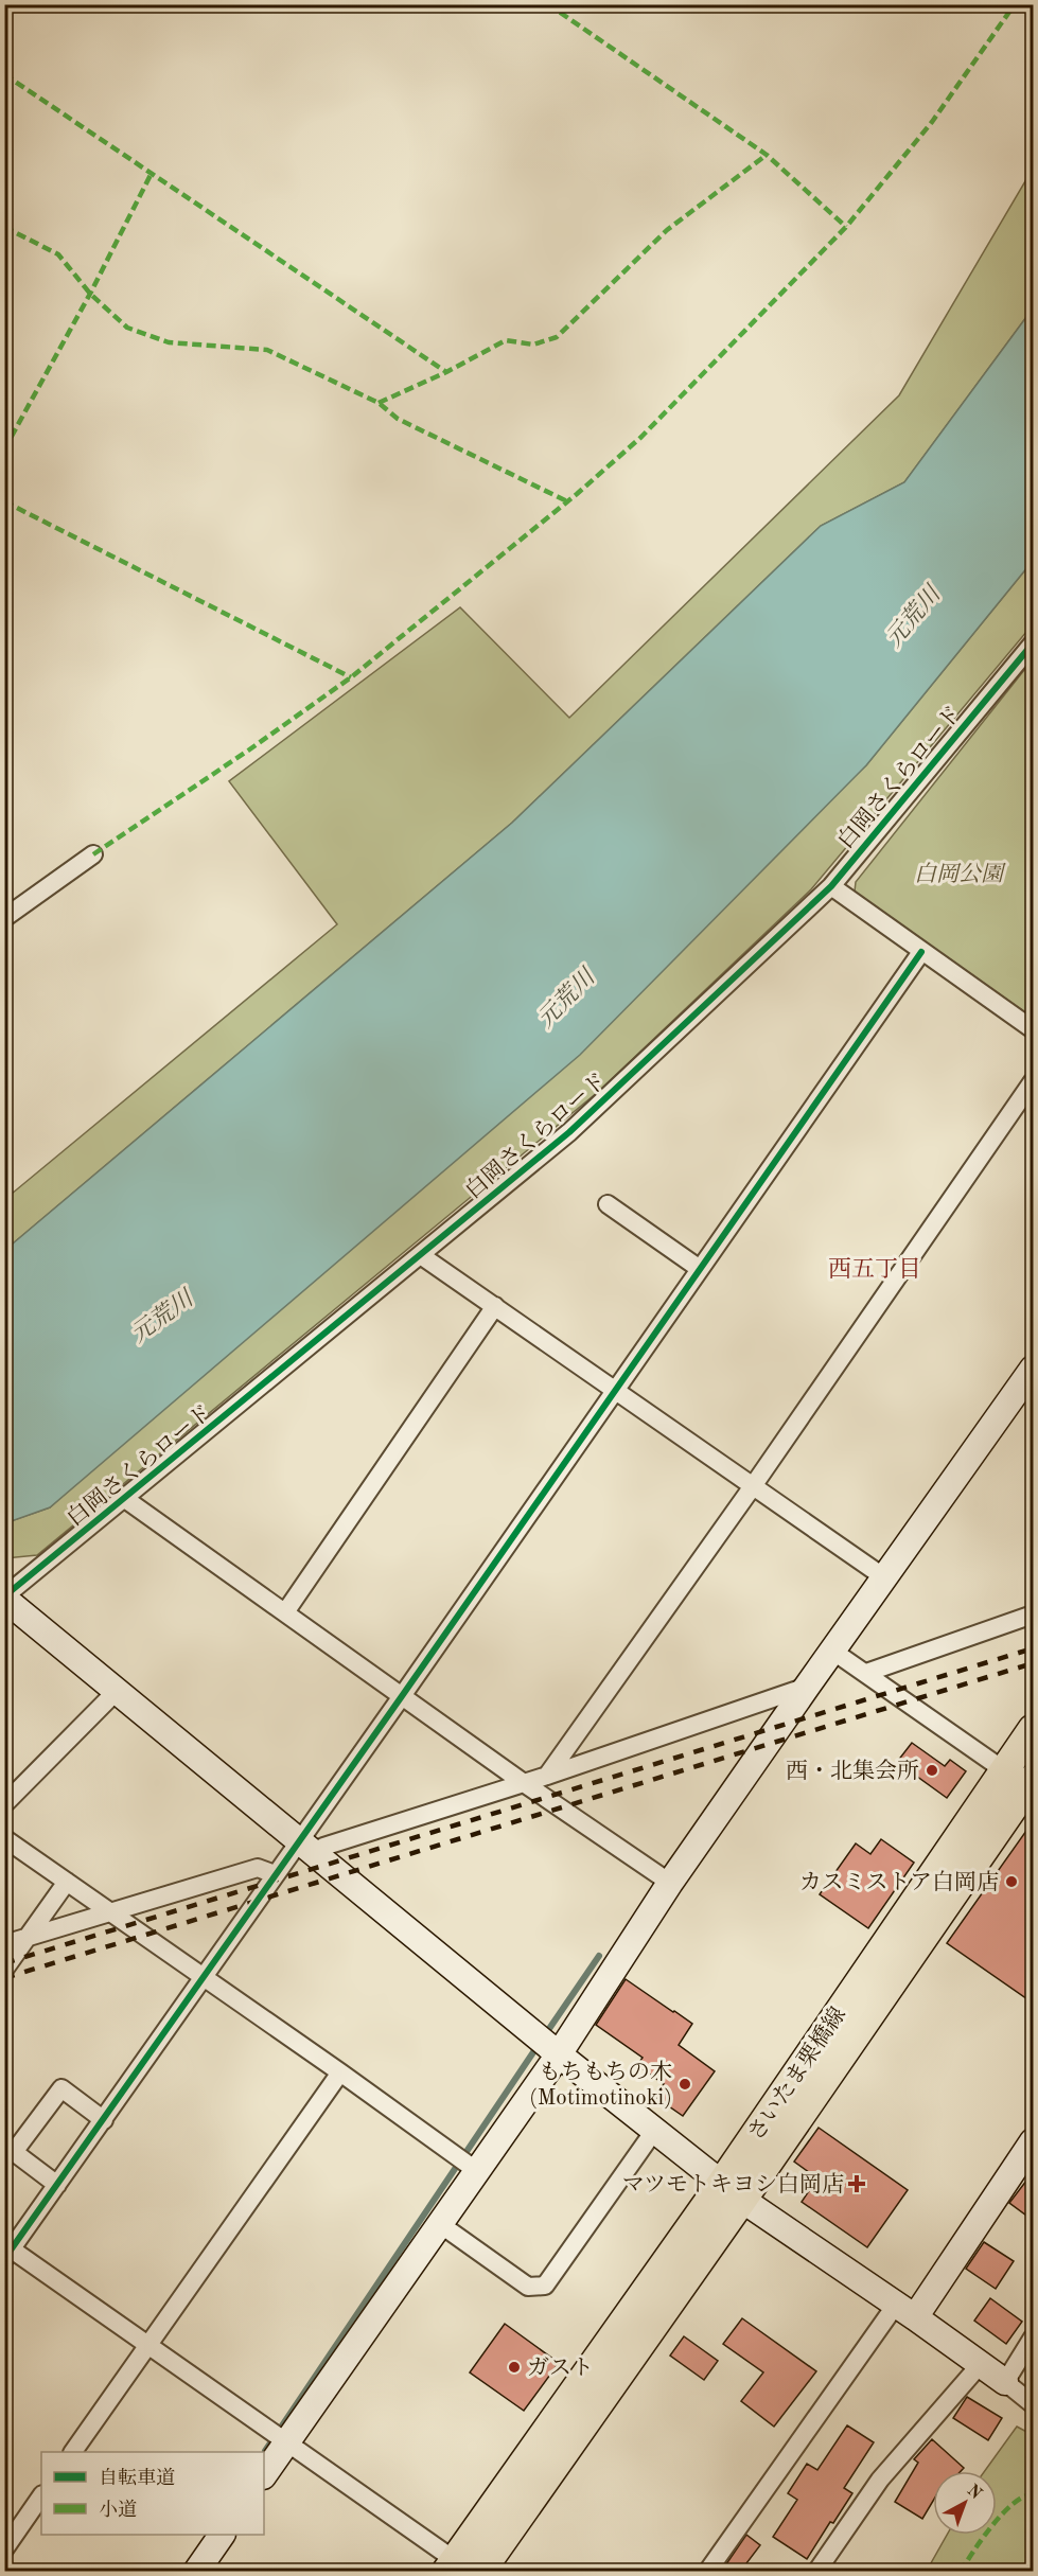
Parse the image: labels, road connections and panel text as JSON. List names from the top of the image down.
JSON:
{
  "streets": {
    "main road": ["さいたま栗橋線"],
    "street": ["白岡さくらロード"]
  },
  "districts": ["西五丁目"],
  "water": ["元荒川"],
  "parks": ["白岡公園"],
  "places": {
    "other": [
      "西・北集会所",
      "カスミストア白岡店",
      "もちもちの木 (Motimotinoki)",
      "ガスト"
    ],
    "health": ["マツモトキヨシ白岡店"]
  },
  "legend": ["自転車道", "小道"],
  "north": "top right"
}
